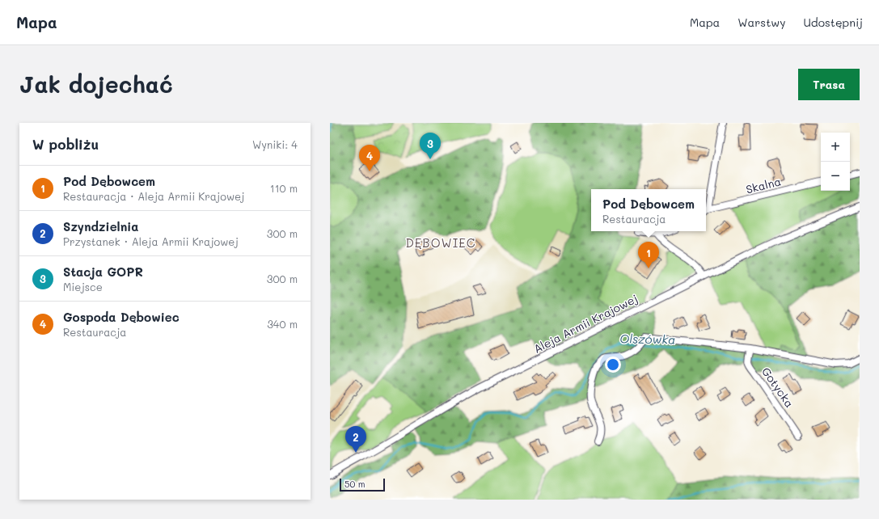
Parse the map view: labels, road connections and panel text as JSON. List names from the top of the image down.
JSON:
{
  "streets": {
    "street": ["Skalna", "Aleja Armii Krajowej", "Gotycka"]
  },
  "districts": ["DĘBOWIEC"],
  "water": ["Olszówka"],
  "scale_bar": "50 m",
  "page": {
    "header": "Mapa",
    "nav": ["Mapa", "Warstwy", "Udostępnij"],
    "buttons": "Trasa",
    "title": "Jak dojechać",
    "heading": ["W pobliżu", "Wyniki: 4"],
    "map_buttons": ["+", "−"],
    "pins": [
      "3",
      "4",
      "1",
      "2"
    ],
    "list": [
      {
        "mark": "1",
        "name": "Pod Dębowcem",
        "note": "Restauracja · Aleja Armii Krajowej",
        "value": "110 m"
      },
      {
        "mark": "2",
        "name": "Szyndzielnia",
        "note": "Przystanek · Aleja Armii Krajowej",
        "value": "300 m"
      },
      {
        "mark": "3",
        "name": "Stacja GOPR",
        "note": "Miejsce",
        "value": "300 m"
      },
      {
        "mark": "4",
        "name": "Gospoda Dębowiec",
        "note": "Restauracja",
        "value": "340 m"
      }
    ],
    "popup": ["Pod Dębowcem", "Restauracja"],
    "scale": "50 m"
  }
}
